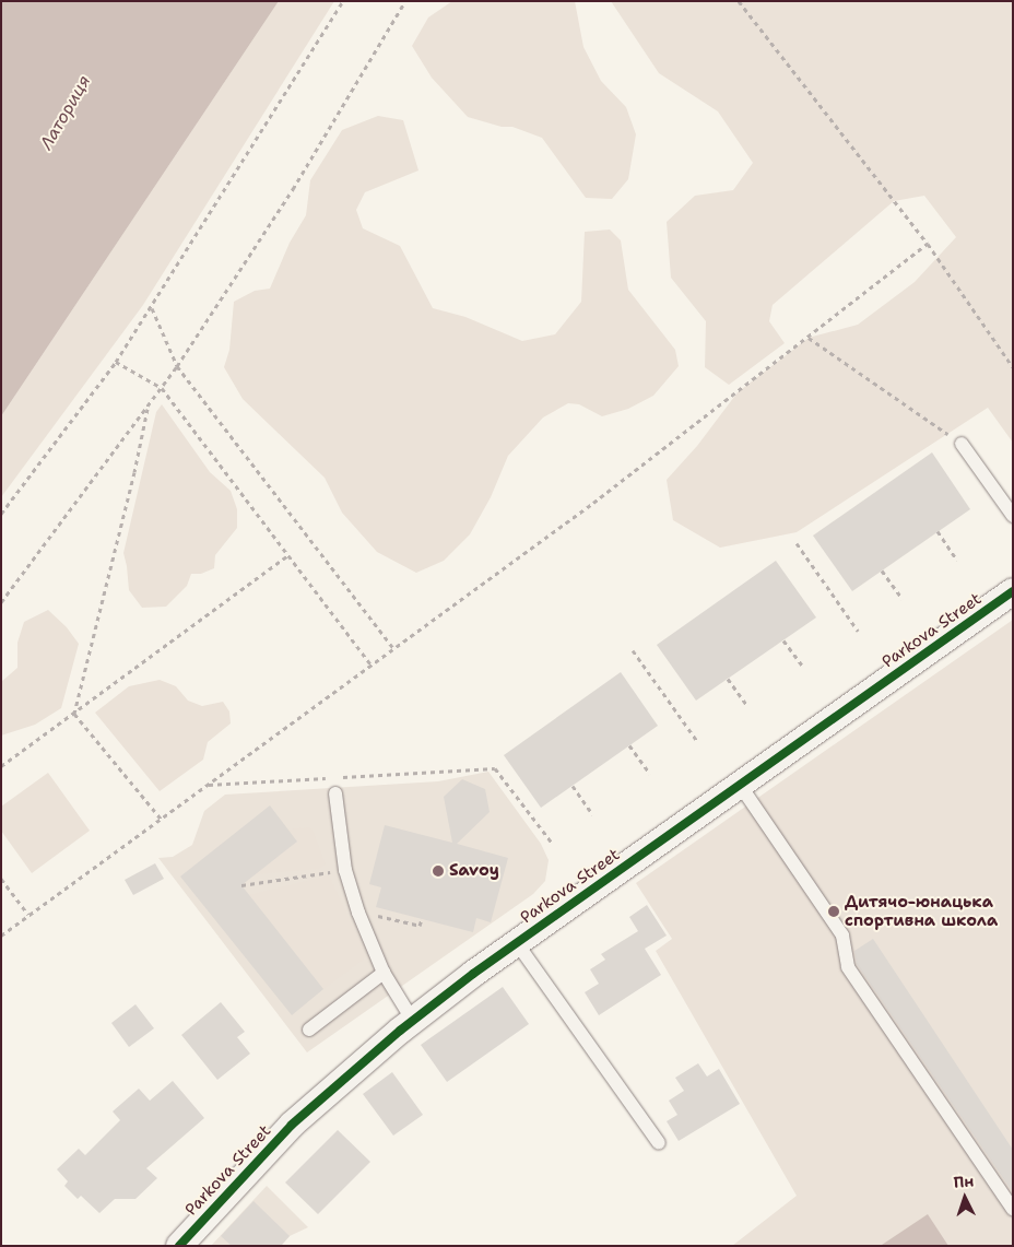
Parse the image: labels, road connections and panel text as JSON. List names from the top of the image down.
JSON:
{
  "streets": {
    "street": ["Parkova Street"]
  },
  "water": ["Латориця"],
  "places": ["Savoy", "Дитячо-юнацька спортивна школа"],
  "north": "top"
}
